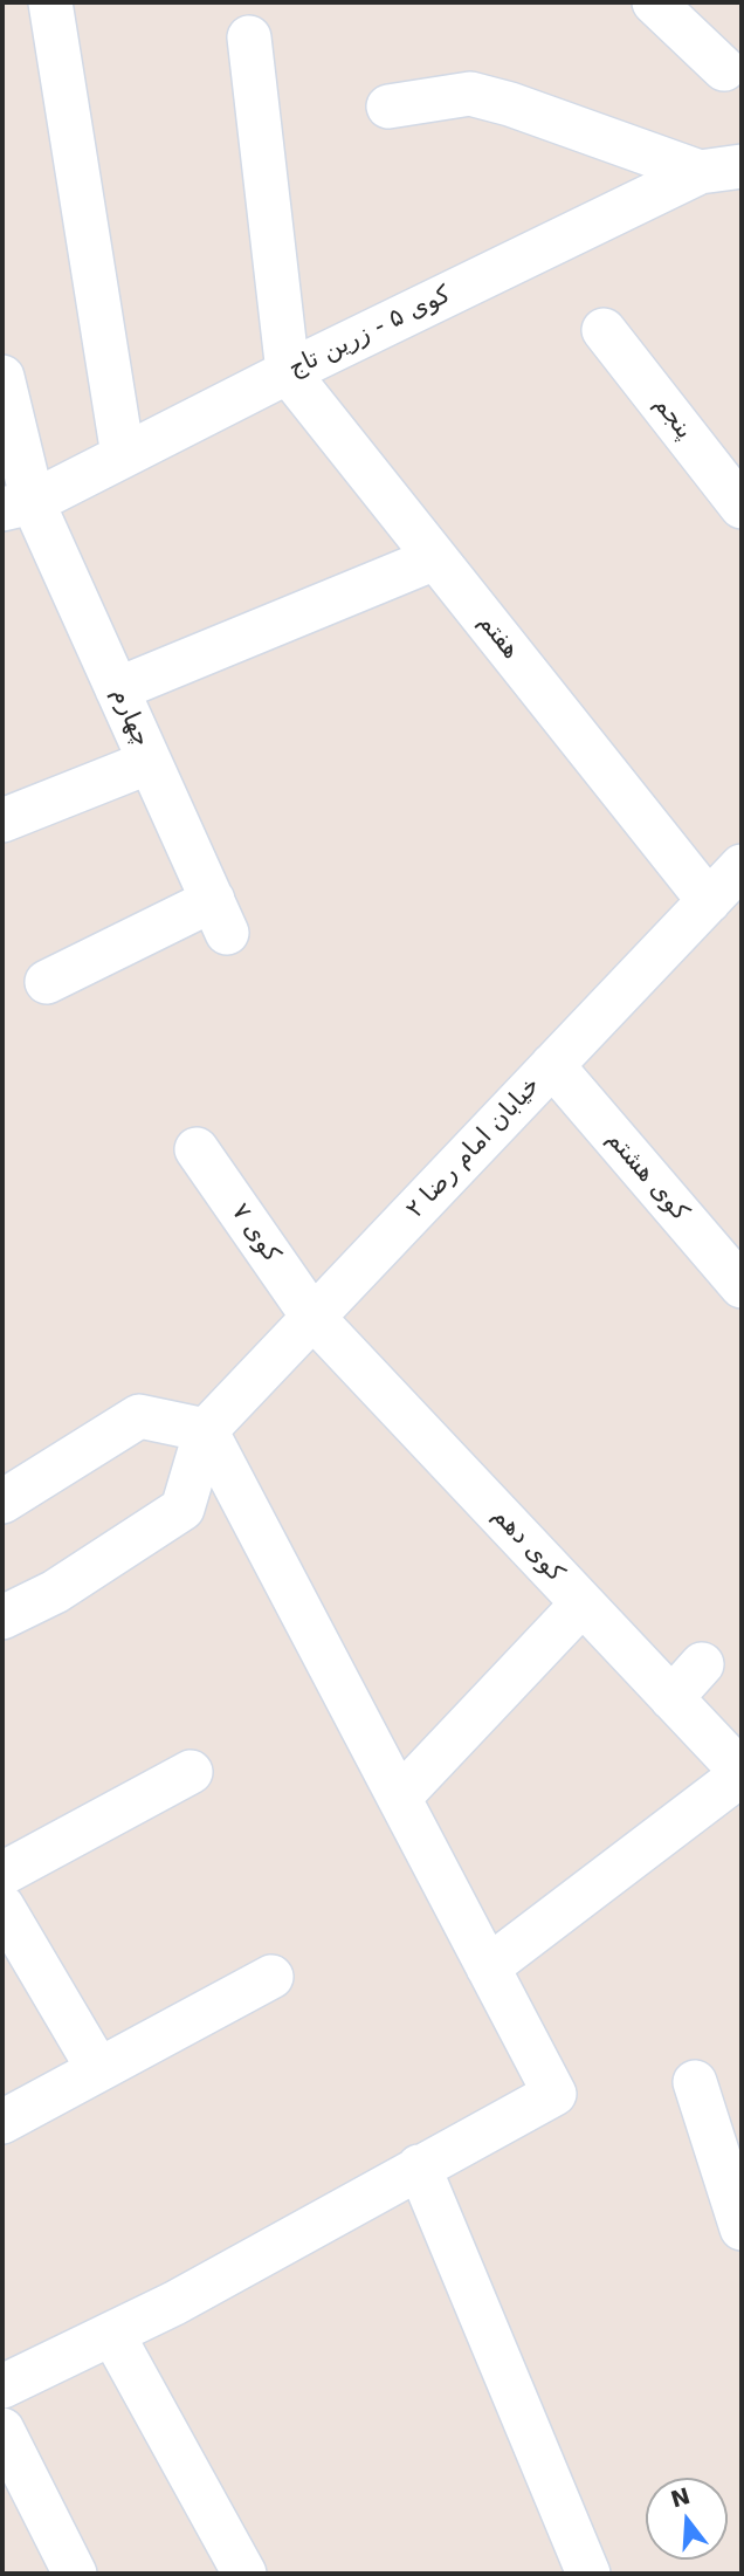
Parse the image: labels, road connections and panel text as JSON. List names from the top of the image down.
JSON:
{
  "streets": {
    "street": [
      "کوی ۵ - زرین تاج",
      "پنجم",
      "هفتم",
      "چهارم",
      "خیابان امام رضا ۲",
      "کوی هشتم",
      "کوی ۷",
      "کوی دهم"
    ]
  },
  "crossings": [
    ["کوی ۵ - زرین تاج", "هفتم"],
    ["کوی ۵ - زرین تاج", "چهارم"],
    ["هفتم", "خیابان امام رضا ۲"],
    ["خیابان امام رضا ۲", "کوی هشتم"],
    ["خیابان امام رضا ۲", "کوی ۷"],
    ["خیابان امام رضا ۲", "کوی دهم"],
    ["کوی ۷", "کوی دهم"]
  ],
  "north": "top"
}
